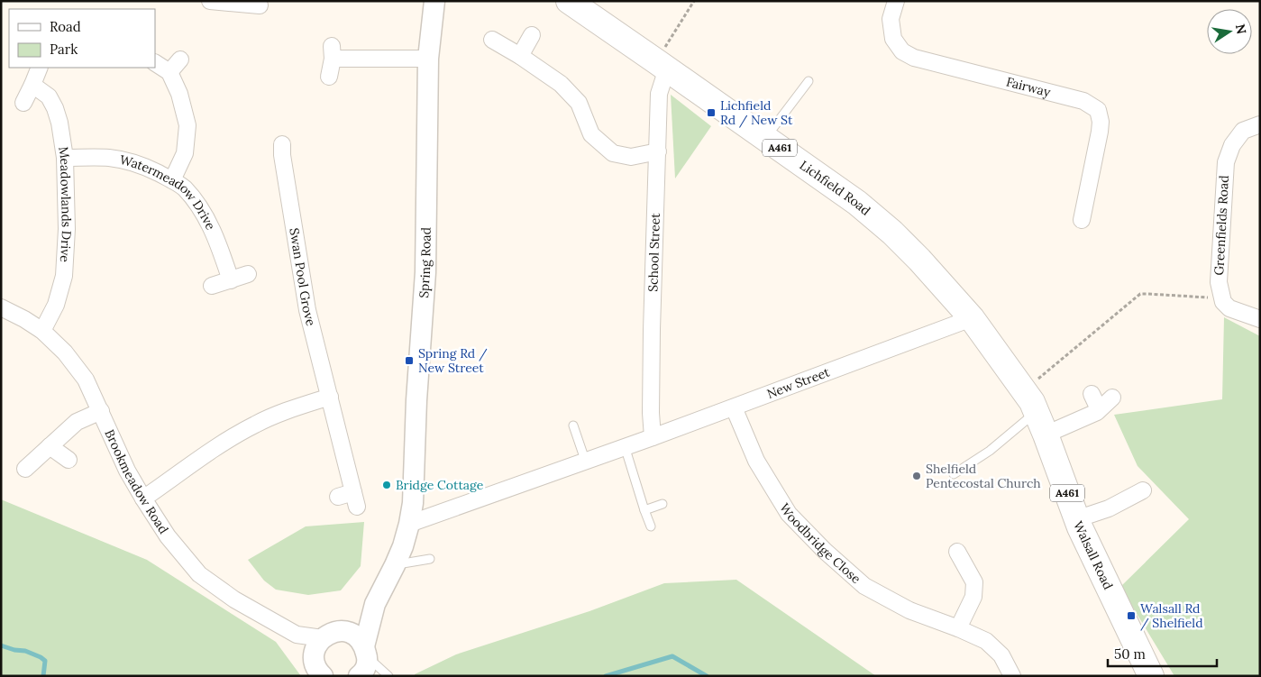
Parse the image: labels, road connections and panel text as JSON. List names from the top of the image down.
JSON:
{
  "streets": {
    "highway": ["A461", "Lichfield Road", "Walsall Road"],
    "street": [
      "Fairway",
      "Watermeadow Drive",
      "Meadowlands Drive",
      "Greenfields Road",
      "School Street",
      "Spring Road",
      "Swan Pool Grove",
      "New Street",
      "Brookmeadow Road",
      "Woodbridge Close"
    ]
  },
  "crossings": [
    ["Lichfield Road", "School Street"],
    ["Lichfield Road", "New Street"],
    ["Lichfield Road", "Walsall Road"],
    ["Watermeadow Drive", "Meadowlands Drive"],
    ["Meadowlands Drive", "Brookmeadow Road"],
    ["School Street", "New Street"],
    ["Spring Road", "New Street"],
    ["New Street", "Woodbridge Close"],
    ["New Street", "Walsall Road"]
  ],
  "places": {
    "transit": ["Lichfield Rd / New St", "Spring Rd / New Street", "Walsall Rd / Shelfield"],
    "other": ["Shelfield Pentecostal Church", "Bridge Cottage"]
  },
  "legend": ["Road", "Park"],
  "scale_bar": "50 m",
  "north": "right"
}
